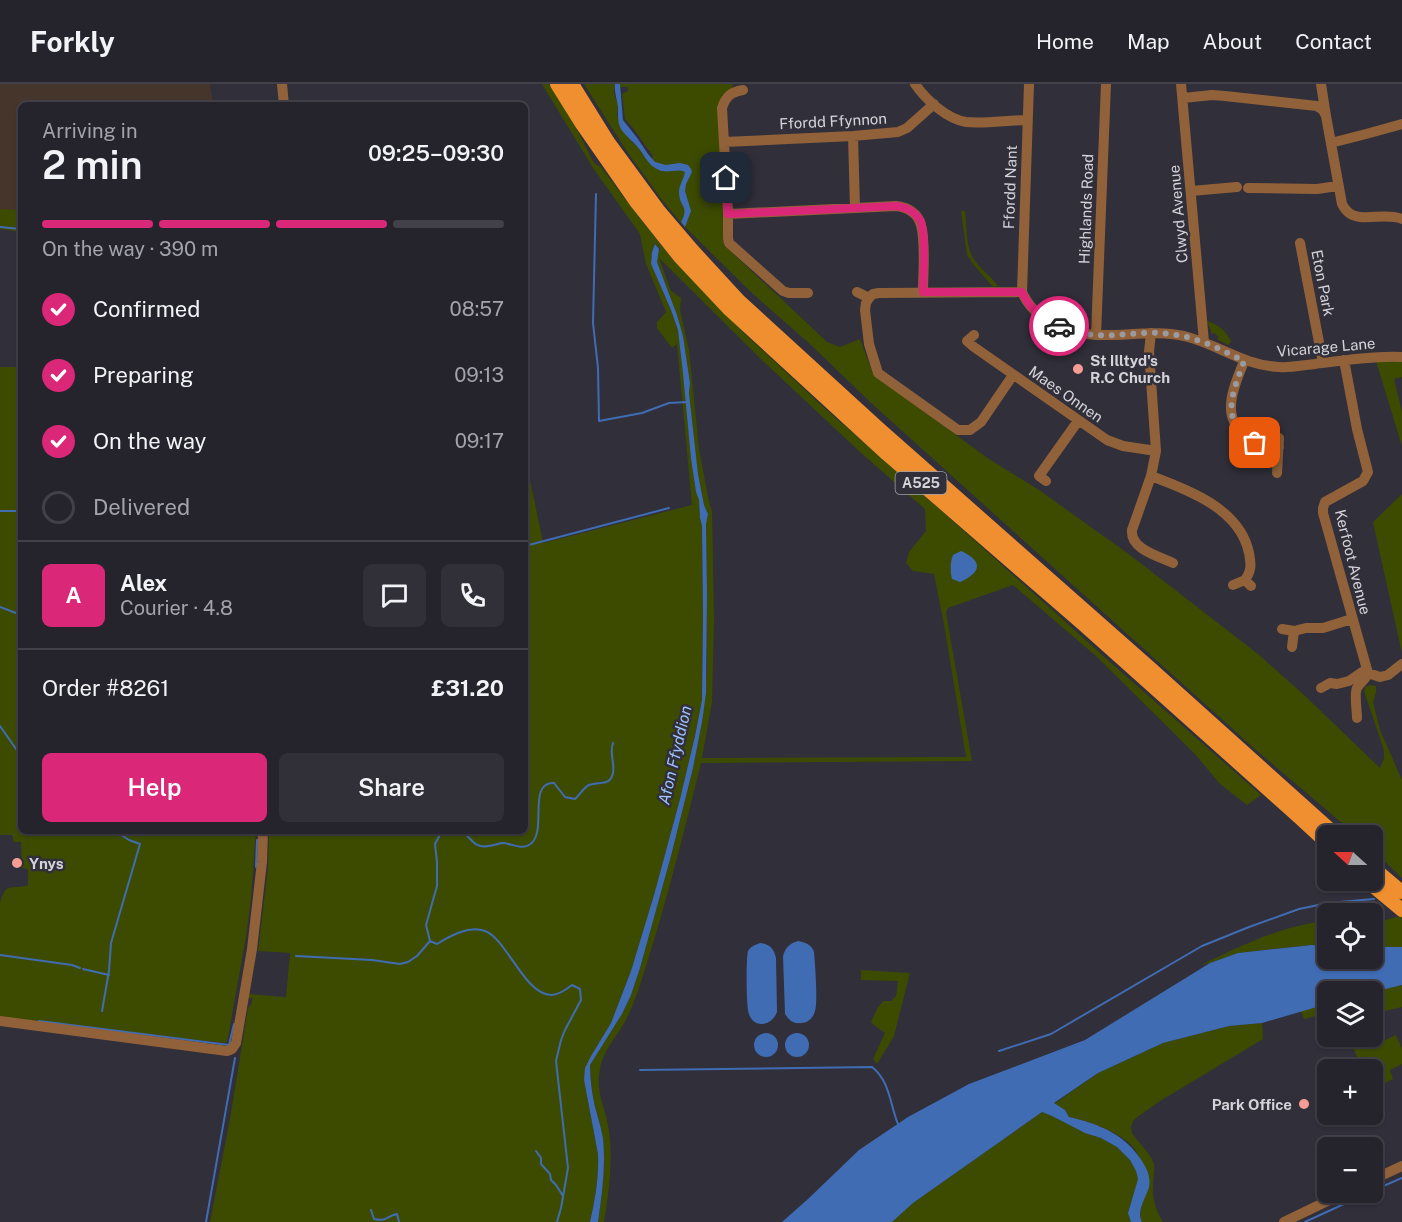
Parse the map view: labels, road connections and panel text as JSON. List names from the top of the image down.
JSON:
{
  "streets": {
    "main road": ["A525"],
    "street": [
      "Ffordd Ffynnon",
      "Ffordd Nant",
      "Highlands Road",
      "Clwyd Avenue",
      "Eton Park",
      "Vicarage Lane",
      "Maes Onnen",
      "Kerfoot Avenue"
    ]
  },
  "crossings": [
    ["Ffordd Nant", "Vicarage Lane"],
    ["Highlands Road", "Vicarage Lane"],
    ["Clwyd Avenue", "Vicarage Lane"],
    ["Eton Park", "Vicarage Lane"],
    ["Vicarage Lane", "Kerfoot Avenue"]
  ],
  "water": ["Afon Ffyddion"],
  "places": ["St Illtyd's R.C Church", "Ynys", "Park Office"],
  "north": "left",
  "page": {
    "header": "Forkly",
    "nav": [
      "Home",
      "Map",
      "About",
      "Contact"
    ],
    "heading": ["2 min", "Arriving in", "09:25–09:30"],
    "panel": [
      "Alex",
      "Courier · 4.8",
      "Order #8261",
      "£31.20"
    ],
    "bar": "On the way · 390 m",
    "list": [
      ["Confirmed", "08:57"],
      ["Preparing", "09:13"],
      ["On the way", "09:17"],
      "Delivered"
    ],
    "round": "A",
    "buttons": ["Help", "Share"],
    "map_buttons": ["+", "−"]
  }
}
